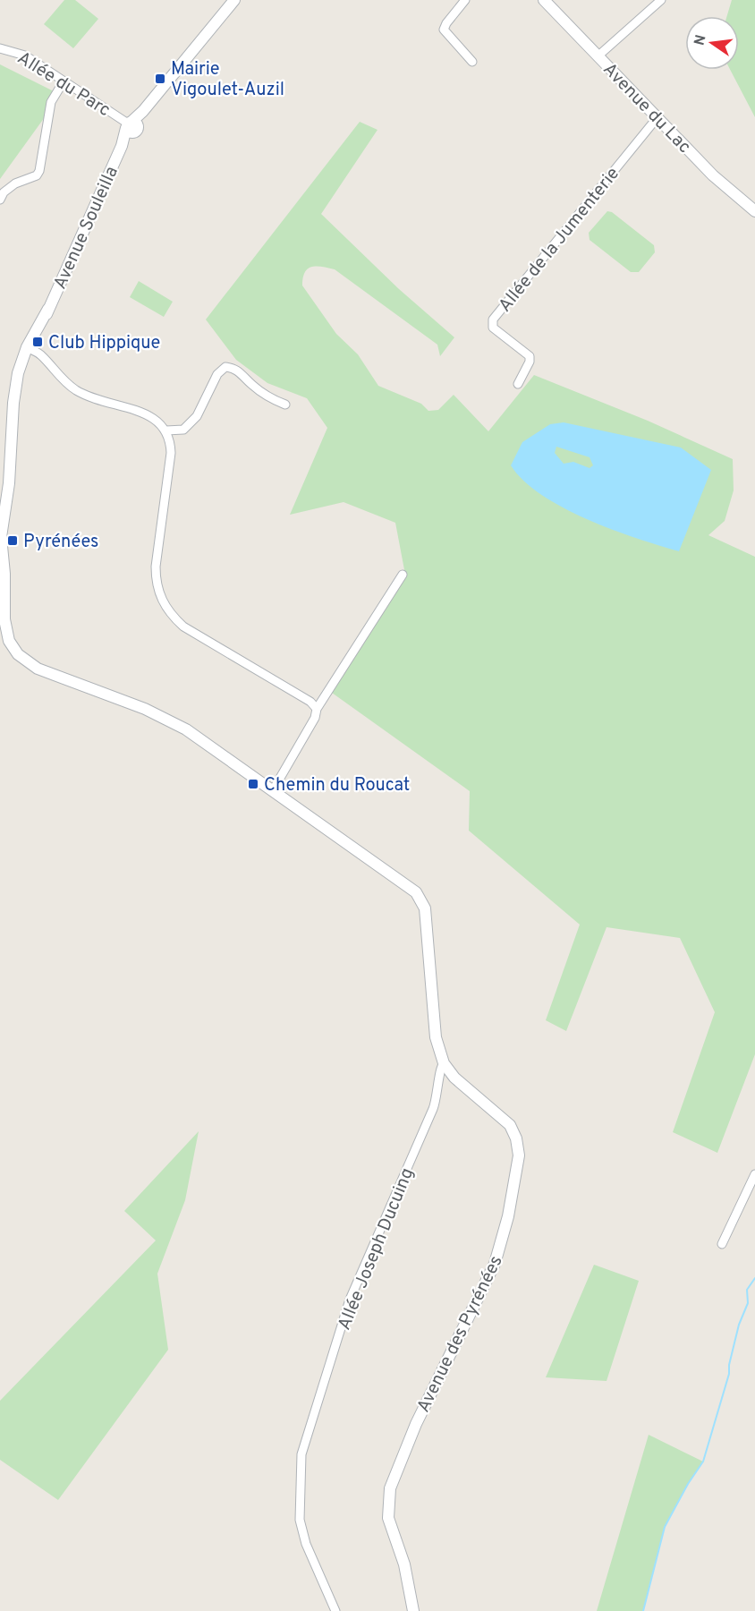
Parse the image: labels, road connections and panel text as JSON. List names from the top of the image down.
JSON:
{
  "streets": {
    "street": [
      "Allée du Parc",
      "Avenue du Lac",
      "Avenue Souleilla",
      "Allée de la Jumenterie",
      "Allée Joseph Ducuing",
      "Avenue des Pyrénées"
    ]
  },
  "crossings": [
    ["Allée du Parc", "Avenue Souleilla"],
    ["Avenue du Lac", "Allée de la Jumenterie"],
    ["Avenue Souleilla", "Avenue des Pyrénées"],
    ["Allée Joseph Ducuing", "Avenue des Pyrénées"]
  ],
  "places": {
    "transit": [
      "Mairie Vigoulet-Auzil",
      "Club Hippique",
      "Pyrénées",
      "Chemin du Roucat"
    ]
  },
  "north": "left"
}
